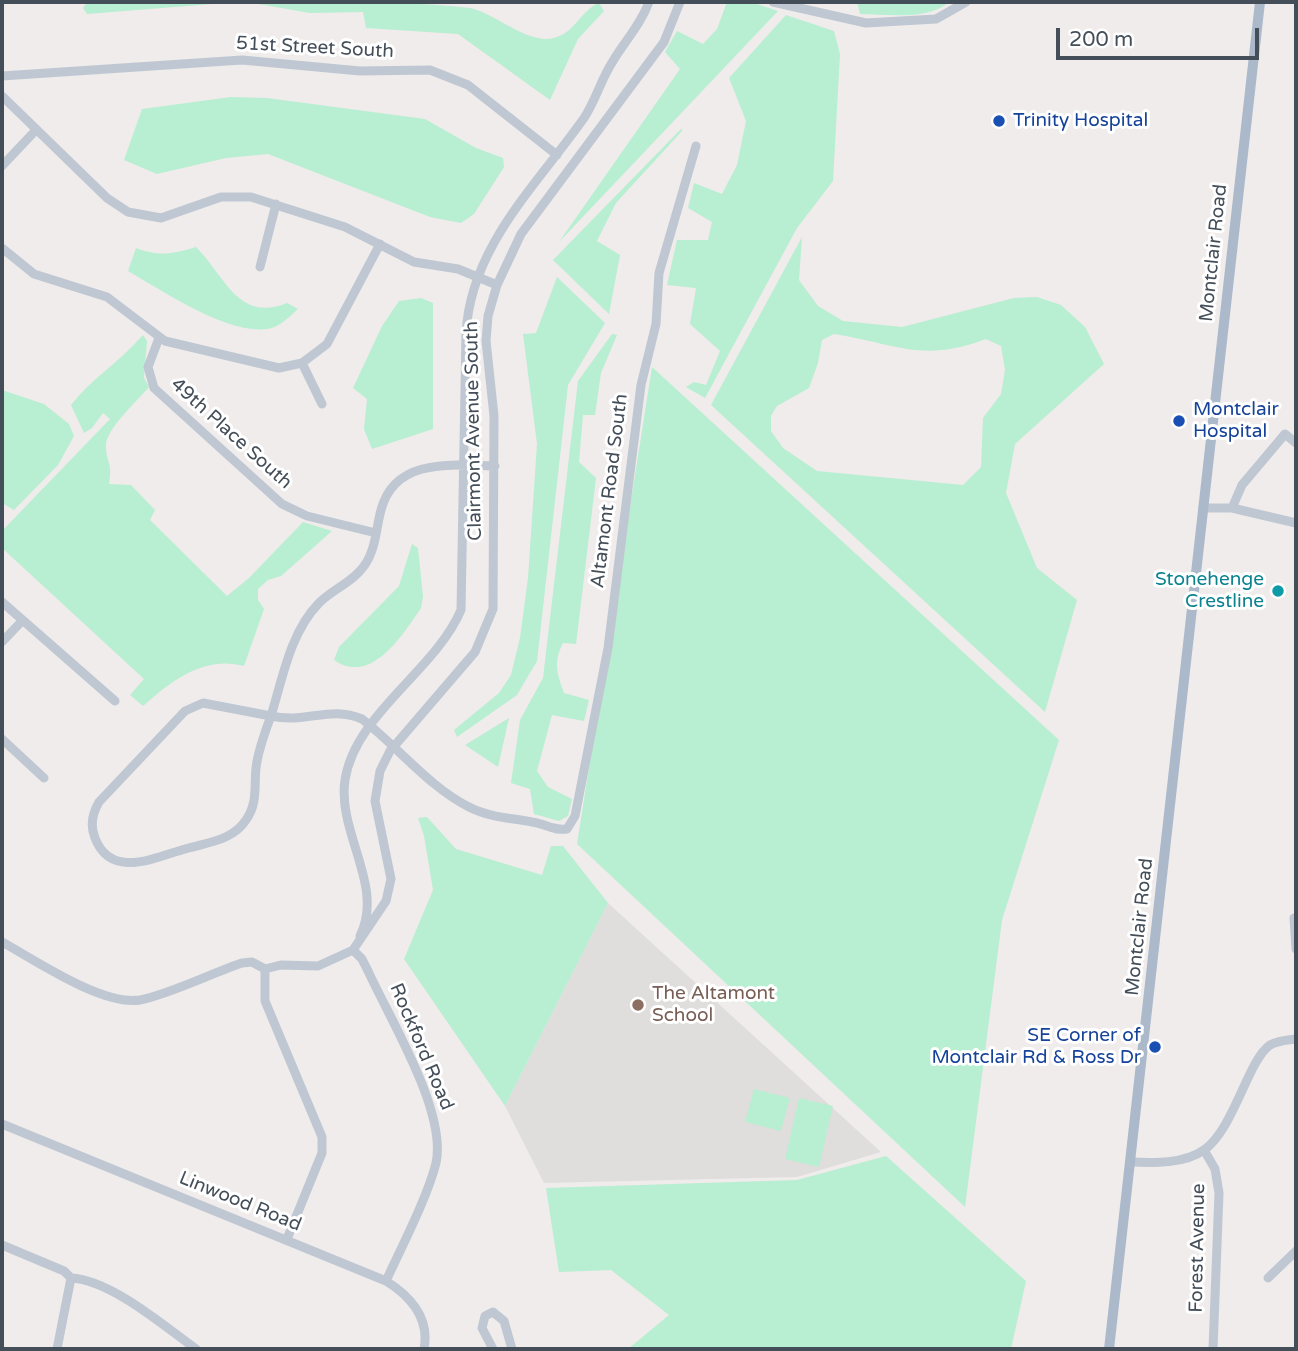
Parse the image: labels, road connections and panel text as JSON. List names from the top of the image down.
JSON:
{
  "streets": {
    "main road": ["Montclair Road"],
    "street": [
      "51st Street South",
      "Clairmont Avenue South",
      "49th Place South",
      "Altamont Road South",
      "Rockford Road",
      "Linwood Road",
      "Forest Avenue"
    ]
  },
  "crossings": [
    ["51st Street South", "Clairmont Avenue South"],
    ["Clairmont Avenue South", "Altamont Road South"],
    ["Clairmont Avenue South", "Rockford Road"],
    ["Rockford Road", "Linwood Road"]
  ],
  "places": [
    "Trinity Hospital",
    "Montclair Hospital",
    "Stonehenge Crestline",
    "The Altamont School",
    "SE Corner of Montclair Rd & Ross Dr"
  ],
  "scale_bar": "200 m"
}
